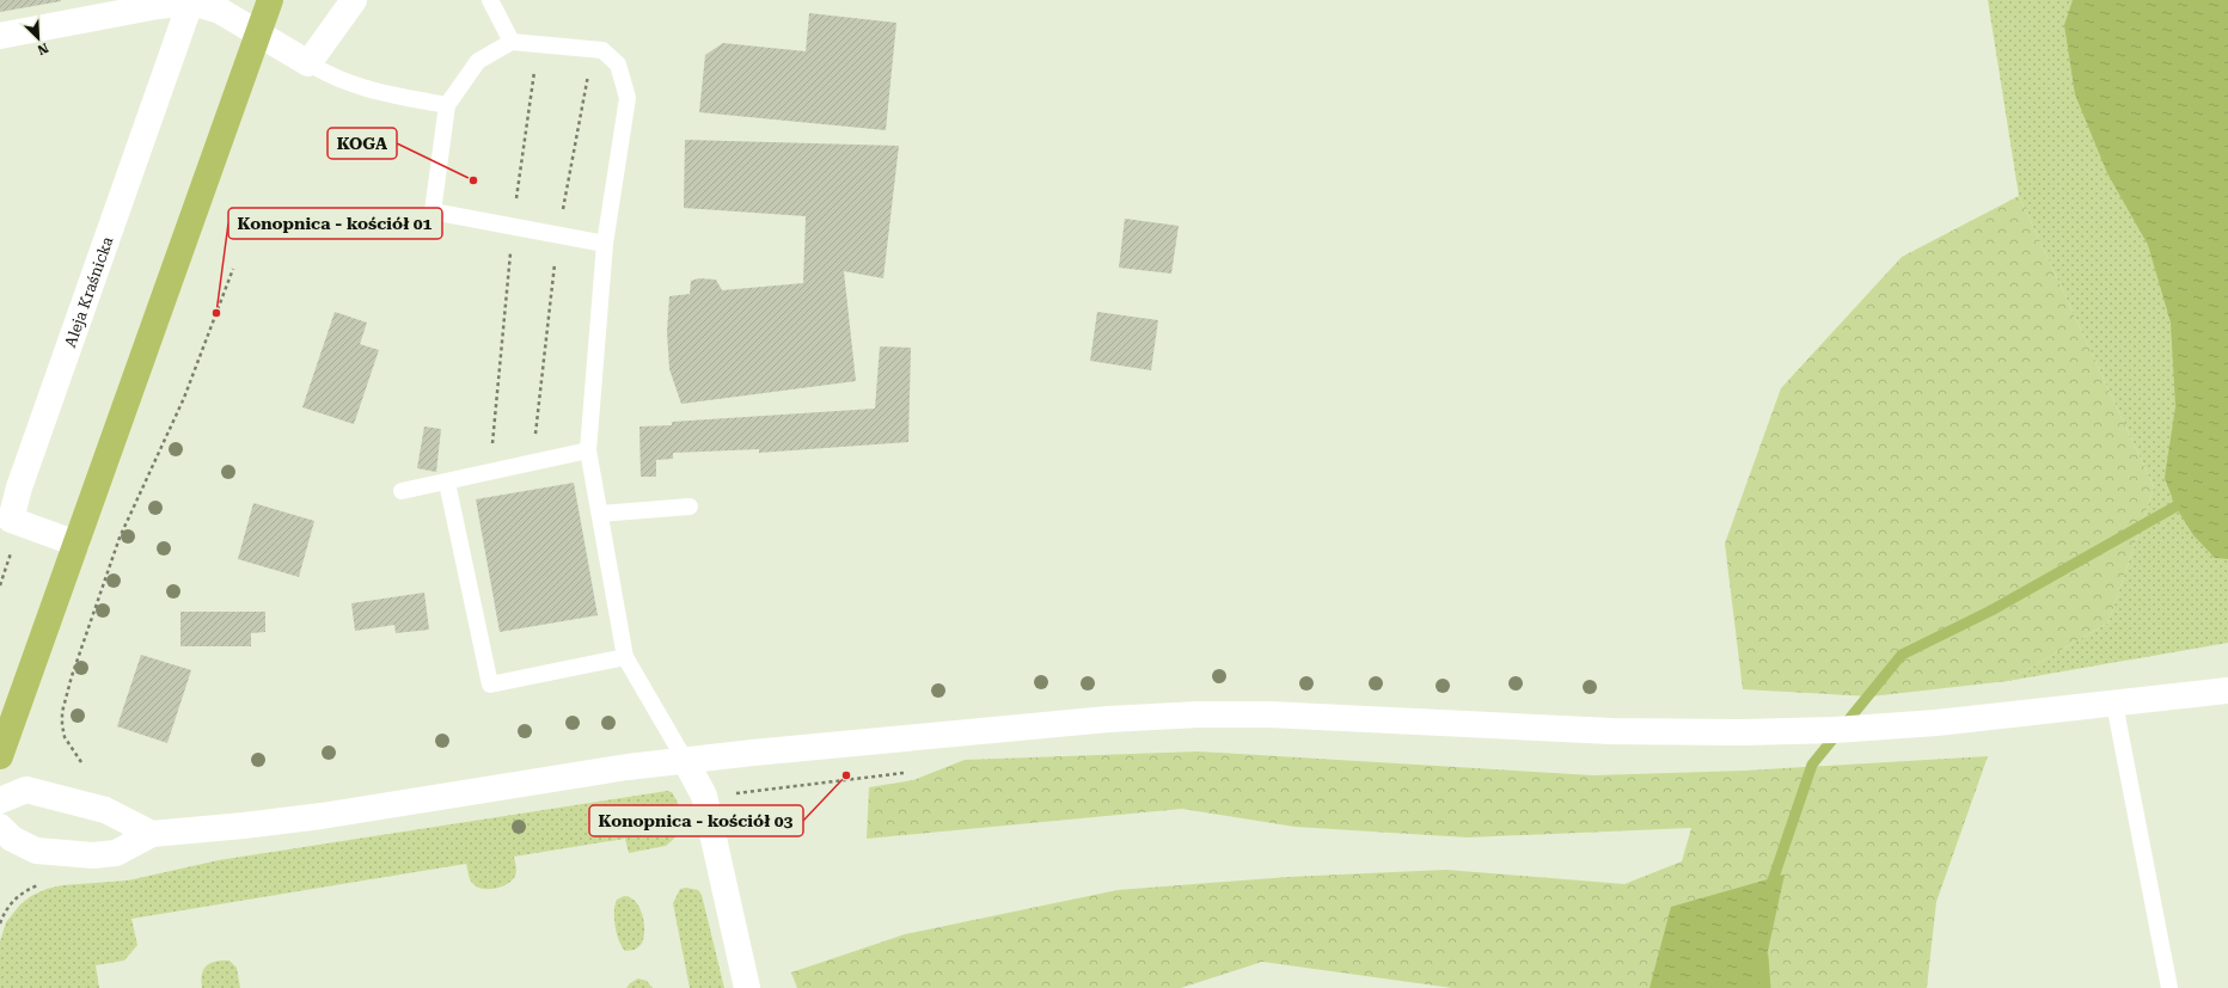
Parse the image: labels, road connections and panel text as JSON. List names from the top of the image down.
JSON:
{
  "streets": {
    "street": ["Aleja Kraśnicka"]
  },
  "places": ["KOGA", "Konopnica - kościół 01", "Konopnica - kościół 03"],
  "north": "bottom right"
}
